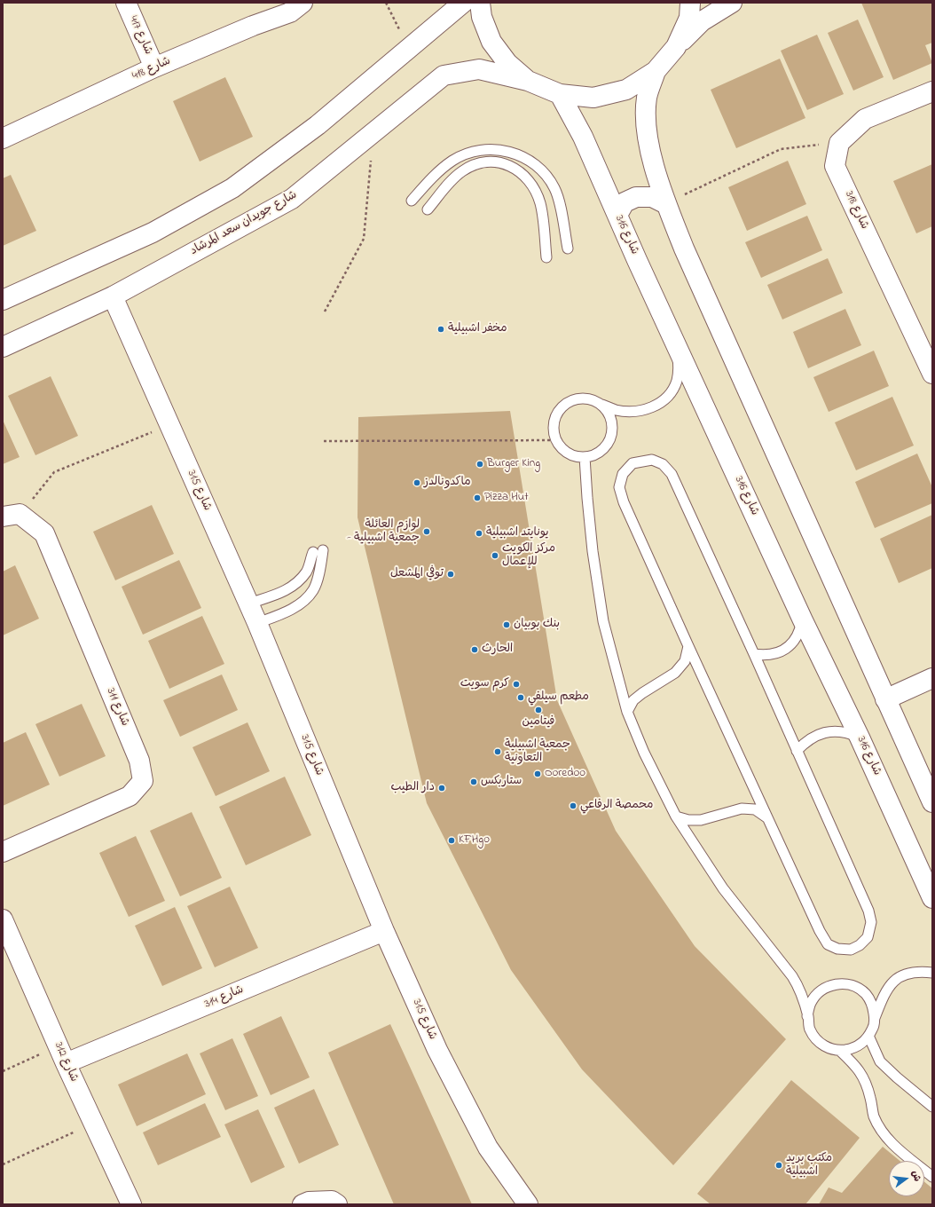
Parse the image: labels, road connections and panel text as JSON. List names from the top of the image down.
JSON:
{
  "streets": {
    "street": [
      "شارع 417",
      "شارع 418",
      "شارع 318",
      "شارع جويدان سعد المرشاد",
      "شارع 316",
      "شارع 315",
      "شارع 311",
      "شارع 314",
      "شارع 312"
    ]
  },
  "crossings": [
    ["شارع 417", "شارع 418"],
    ["شارع جويدان سعد المرشاد", "شارع 315"],
    ["شارع 315", "شارع 314"],
    ["شارع 314", "شارع 312"]
  ],
  "places": [
    "مخفر اشبيلية",
    "Burger King",
    "ماكدونالدز",
    "Pizza Hut",
    "لوازم العائلة - جمعية اشبيلية",
    "يونايتد اشبيلية",
    "مركز الكويت للإعمال",
    "توفي المشعل",
    "بنك بوبيان",
    "الحارث",
    "كرم سويت",
    "مطعم سيلفي",
    "فيتامين",
    "جمعية اشبيلية التعاونية",
    "Ooredoo",
    "ستاربكس",
    "دار الطيب",
    "محمصة الرفاعي",
    "KFHgo",
    "مكتب بريد اشبيلية"
  ],
  "north": "right"
}
